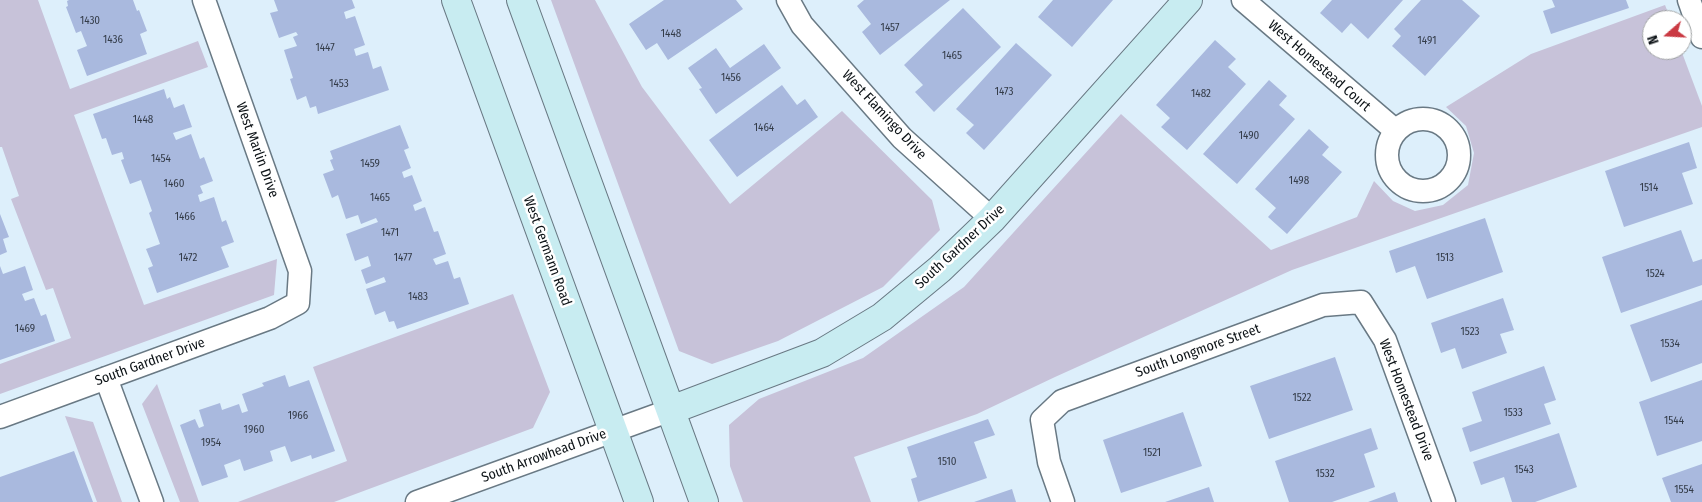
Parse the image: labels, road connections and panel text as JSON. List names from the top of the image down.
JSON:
{
  "streets": {
    "main road": ["South Gardner Drive", "West Germann Road"],
    "street": [
      "West Homestead Court",
      "West Flamingo Drive",
      "West Marlin Drive",
      "South Longmore Street",
      "West Homestead Drive",
      "South Arrowhead Drive"
    ]
  },
  "crossings": [
    ["West Flamingo Drive", "South Gardner Drive"],
    ["West Marlin Drive", "South Gardner Drive"],
    ["South Gardner Drive", "South Arrowhead Drive"],
    ["West Germann Road", "South Arrowhead Drive"],
    ["South Longmore Street", "West Homestead Drive"]
  ],
  "house_numbers": [
    "1430",
    "1457",
    "1448",
    "1436",
    "1491",
    "1447",
    "1465",
    "1456",
    "1453",
    "1473",
    "1482",
    "1448",
    "1464",
    "1490",
    "1454",
    "1459",
    "1498",
    "1460",
    "1514",
    "1465",
    "1466",
    "1471",
    "1472",
    "1477",
    "1513",
    "1524",
    "1483",
    "1469",
    "1523",
    "1534",
    "1522",
    "1533",
    "1966",
    "1544",
    "1960",
    "1954",
    "1521",
    "1510",
    "1543",
    "1532",
    "1554"
  ],
  "north": "left"
}
